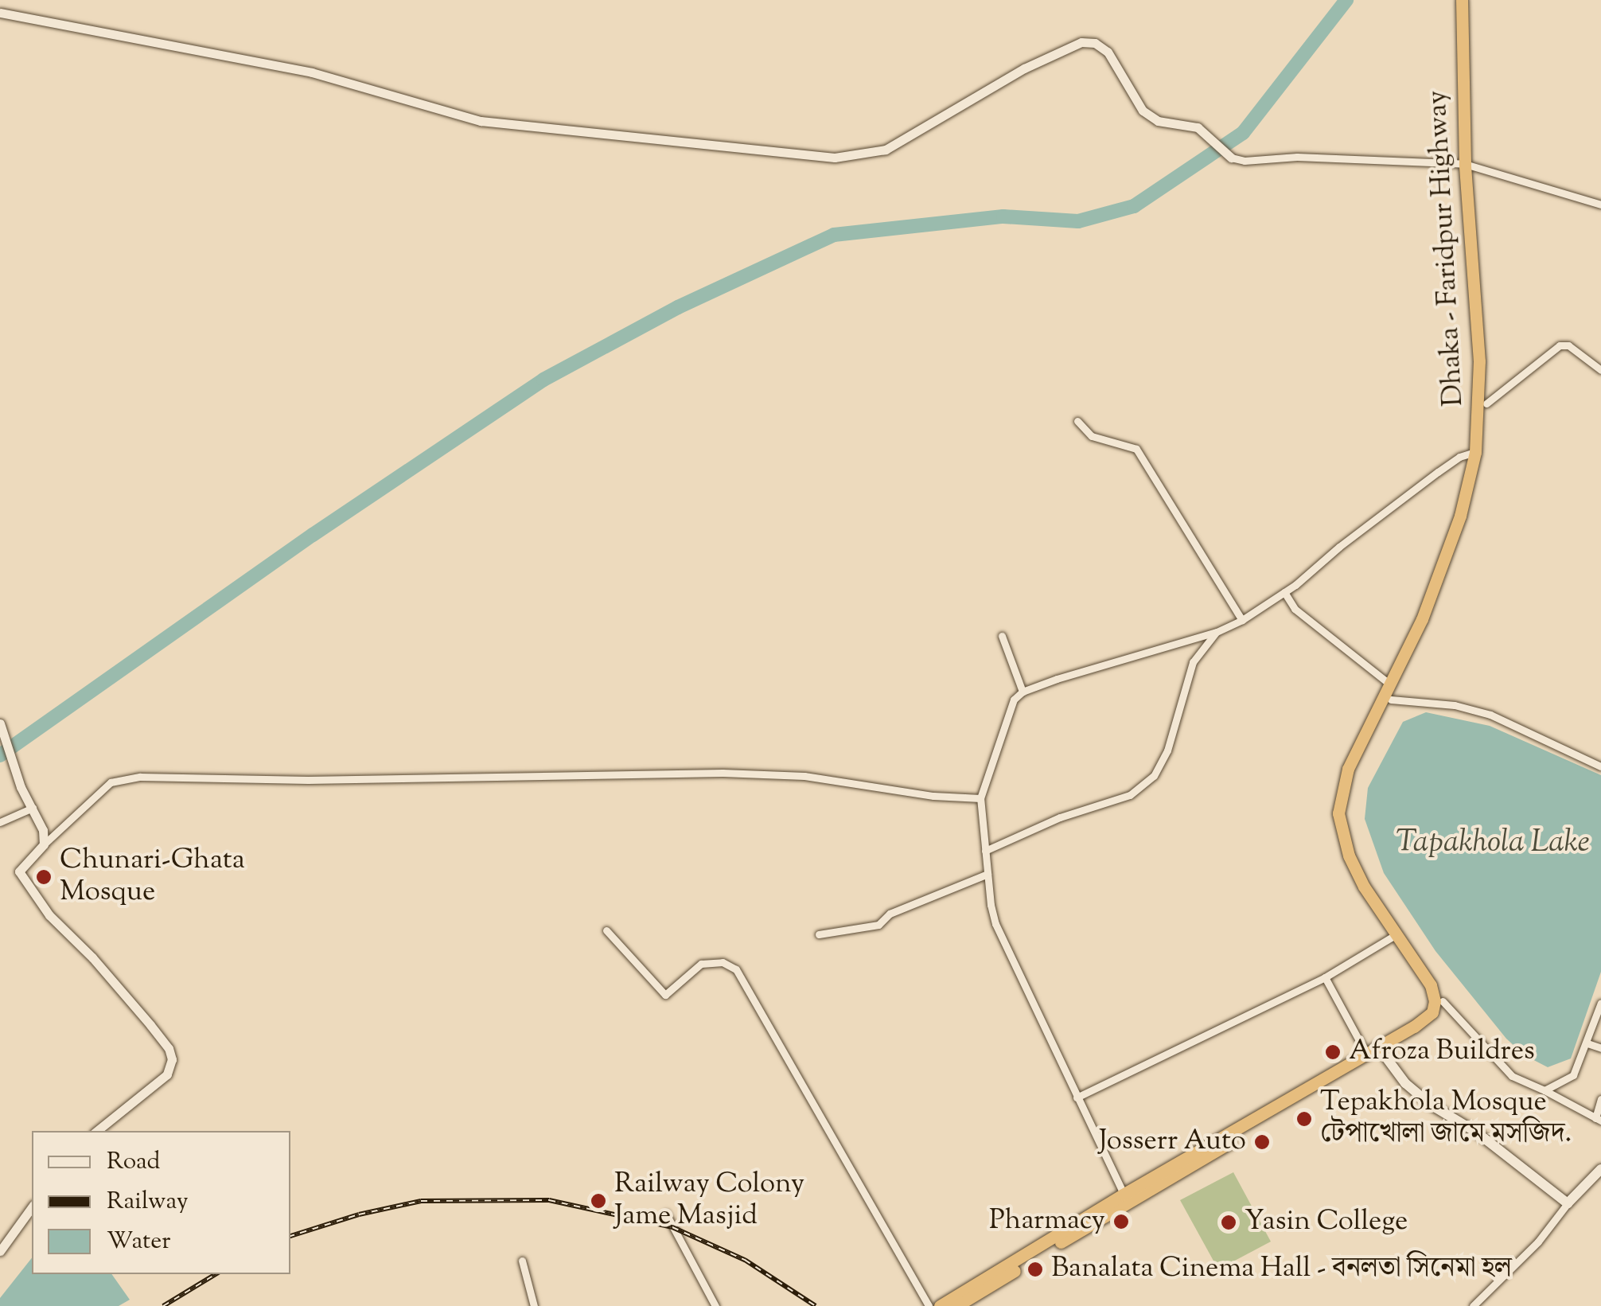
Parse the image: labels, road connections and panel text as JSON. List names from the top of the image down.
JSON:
{
  "streets": {
    "highway": ["Dhaka - Faridpur Highway"]
  },
  "water": ["Tapakhola Lake"],
  "places": [
    "Chunari-Ghata Mosque",
    "Afroza Buildres",
    "Tepakhola Mosque টেপাখোলা জামে মসজিদ.",
    "Josserr Auto",
    "Railway Colony Jame Masjid",
    "Pharmacy",
    "Yasin College",
    "Banalata Cinema Hall - বনলতা সিনেমা হল"
  ],
  "legend": ["Road", "Railway", "Water"]
}
